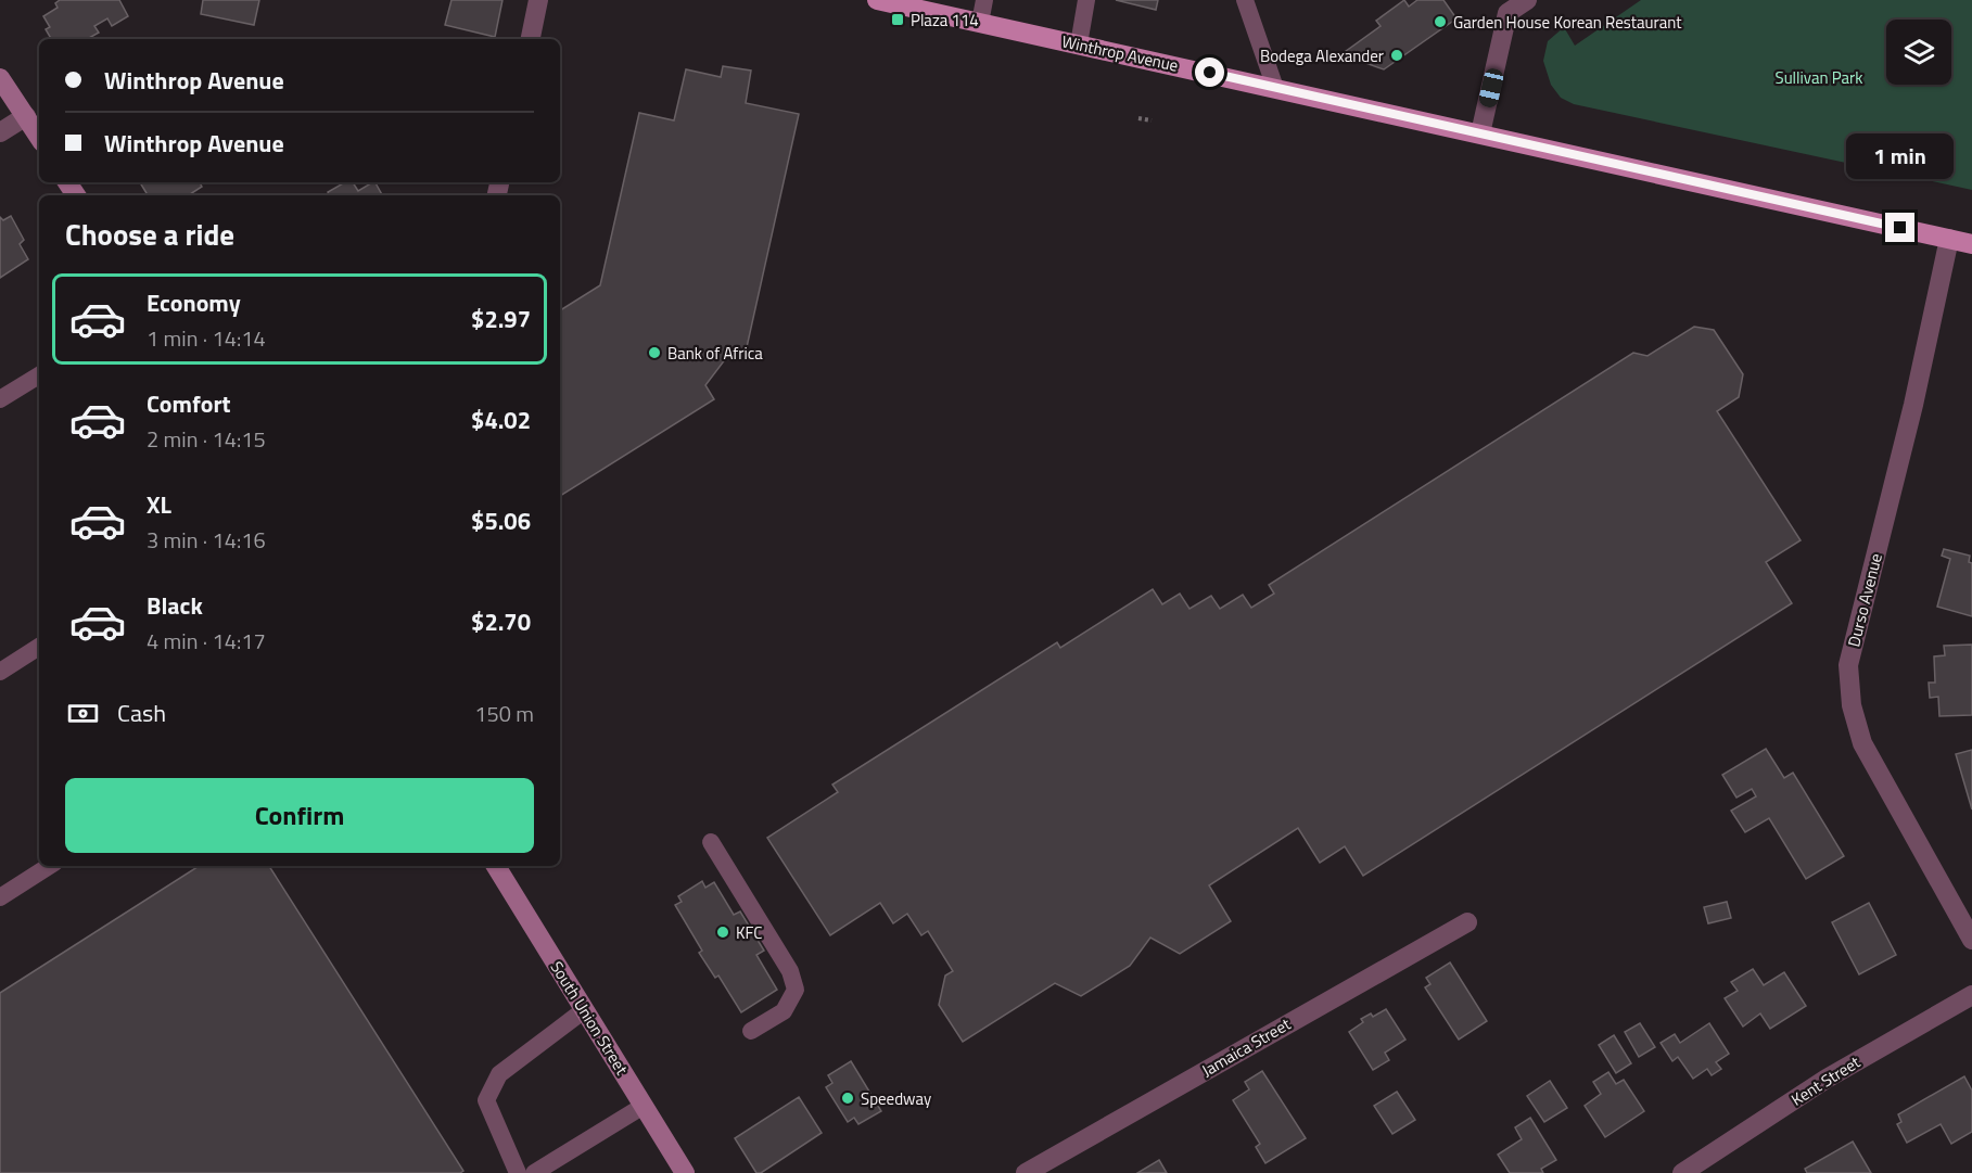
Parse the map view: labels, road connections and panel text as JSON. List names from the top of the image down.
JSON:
{
  "streets": {
    "main road": ["Winthrop Avenue", "South Union Street"],
    "street": ["Durso Avenue", "Jamaica Street", "Kent Street"]
  },
  "crossings": [
    ["Winthrop Avenue", "Durso Avenue"]
  ],
  "parks": ["Sullivan Park"],
  "places": {
    "transit": ["Plaza 114"],
    "other": [
      "Garden House Korean Restaurant",
      "Bodega Alexander",
      "Bank of Africa",
      "KFC",
      "Speedway"
    ]
  },
  "page": {
    "banner": ["Winthrop Avenue", "Winthrop Avenue"],
    "bubble": "1 min",
    "heading": "Choose a ride",
    "list": [
      {
        "name": "Economy",
        "note": "1 min · 14:14",
        "value": "$2.97"
      },
      {
        "name": "Comfort",
        "note": "2 min · 14:15",
        "value": "$4.02"
      },
      {
        "name": "XL",
        "note": "3 min · 14:16",
        "value": "$5.06"
      },
      {
        "name": "Black",
        "note": "4 min · 14:17",
        "value": "$2.70"
      }
    ],
    "pay": ["Cash", "150 m"],
    "buttons": "Confirm"
  }
}
